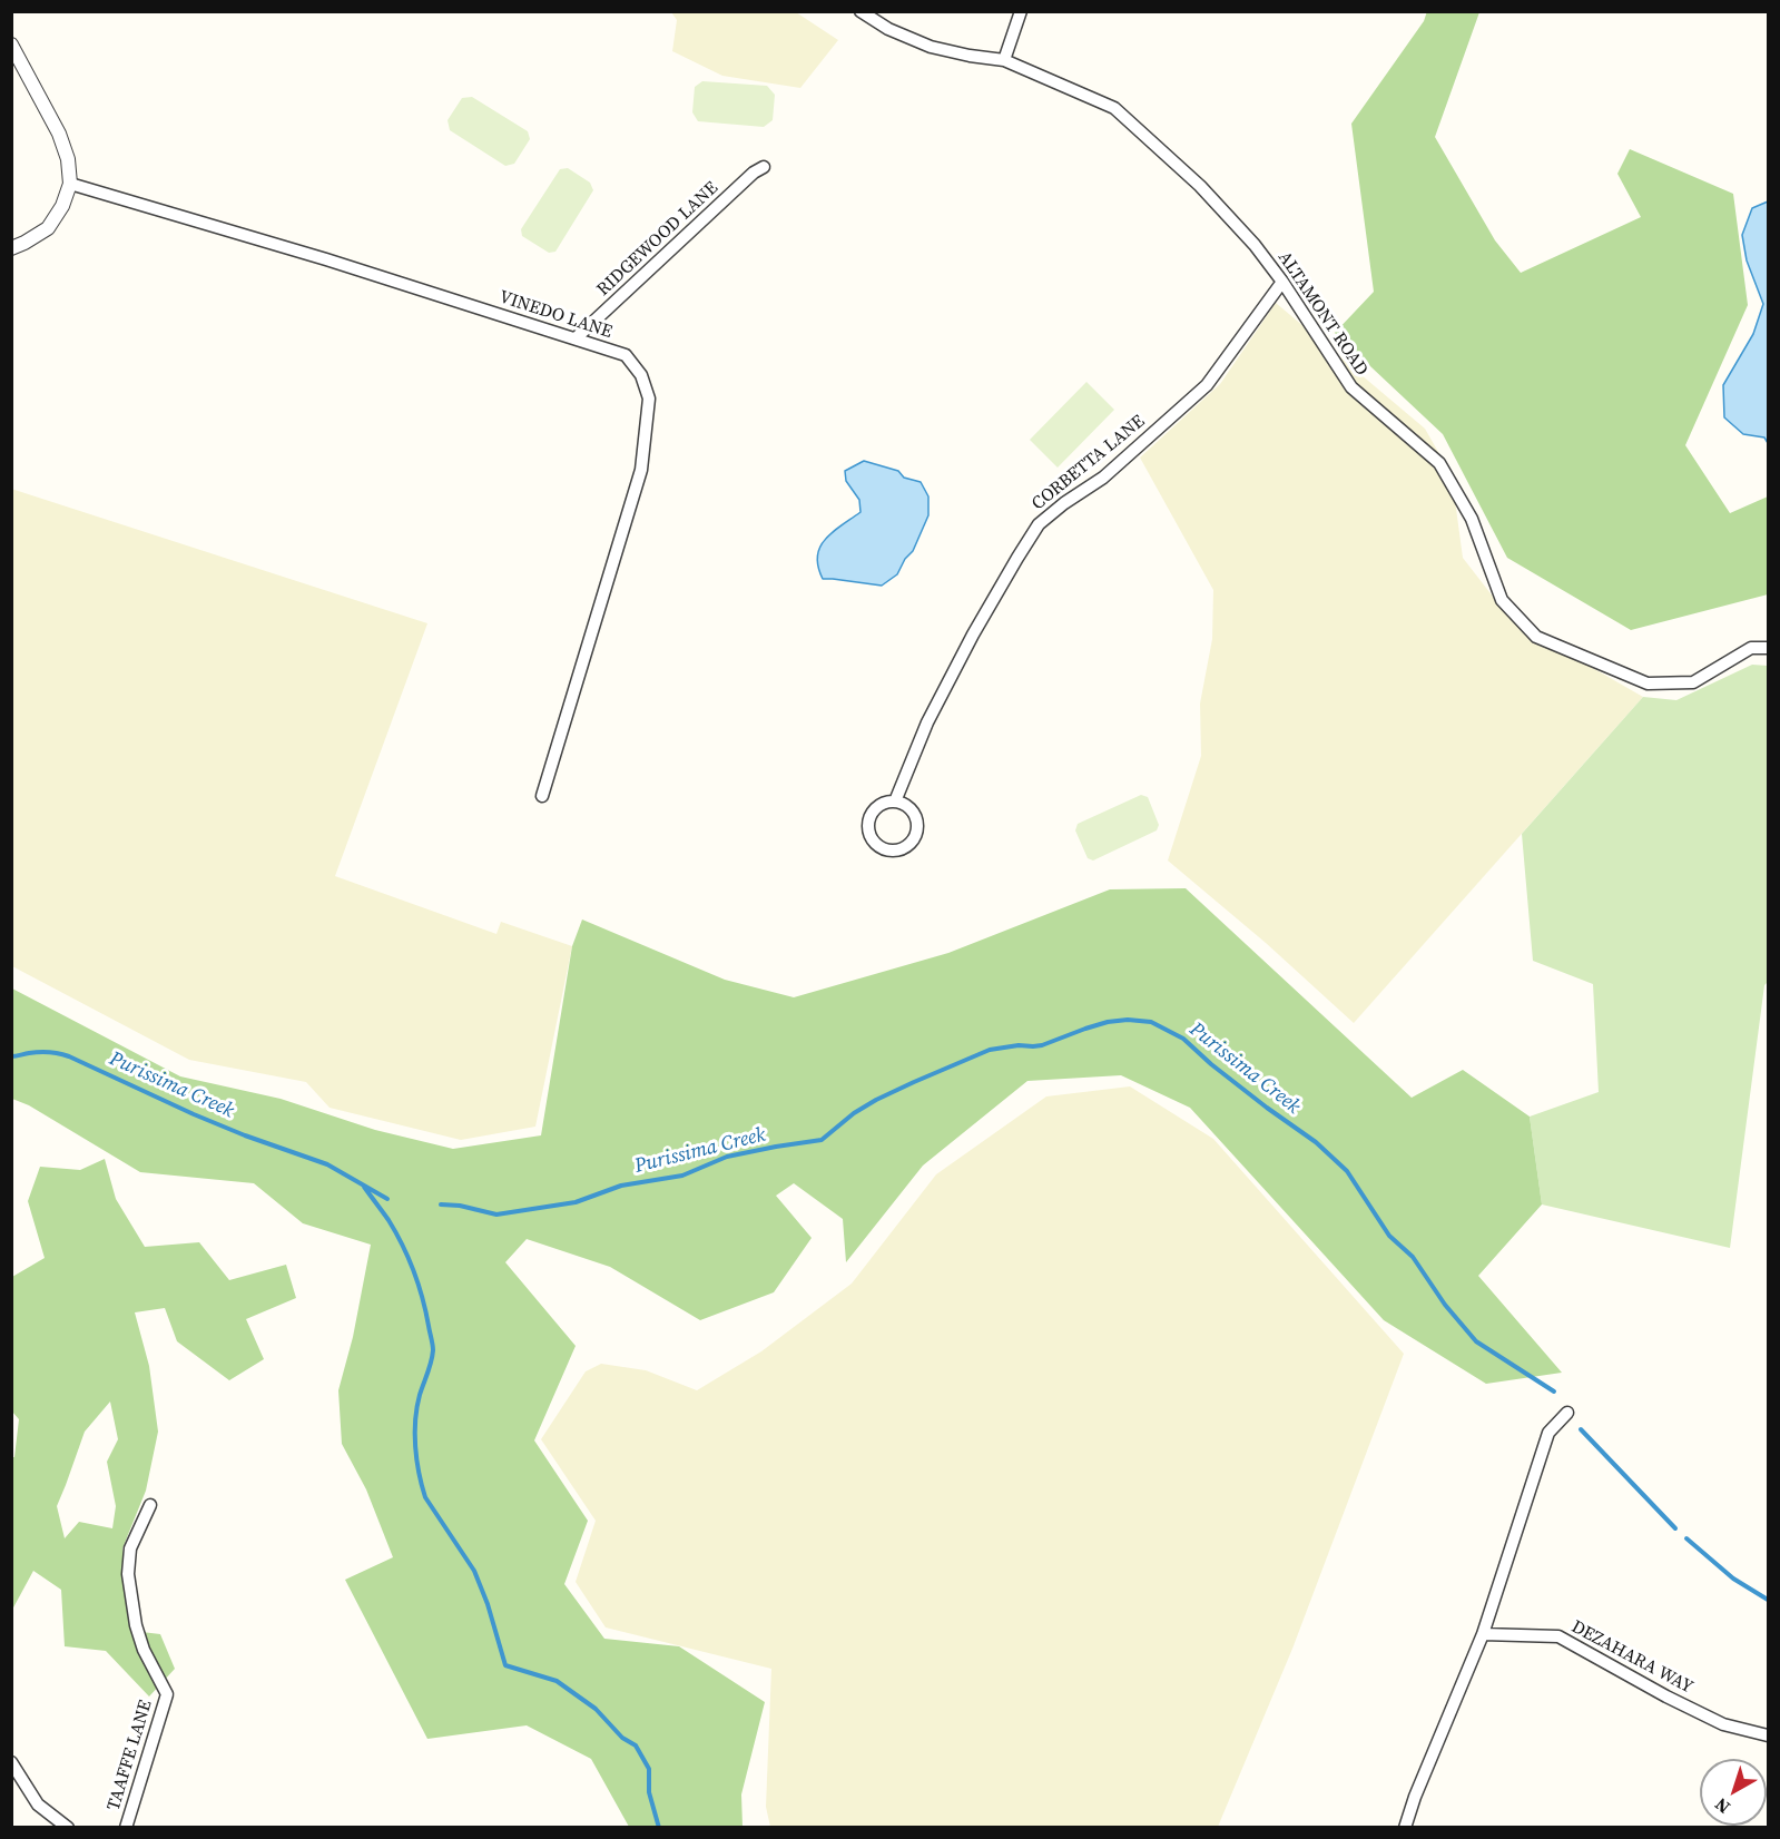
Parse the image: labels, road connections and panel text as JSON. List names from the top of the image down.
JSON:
{
  "streets": {
    "street": [
      "RIDGEWOOD LANE",
      "ALTAMONT ROAD",
      "VINEDO LANE",
      "CORBETTA LANE",
      "DEZAHARA WAY",
      "TAAFFE LANE"
    ]
  },
  "crossings": [
    ["RIDGEWOOD LANE", "VINEDO LANE"],
    ["ALTAMONT ROAD", "CORBETTA LANE"]
  ],
  "water": ["Purissima Creek"],
  "north": "bottom left"
}
